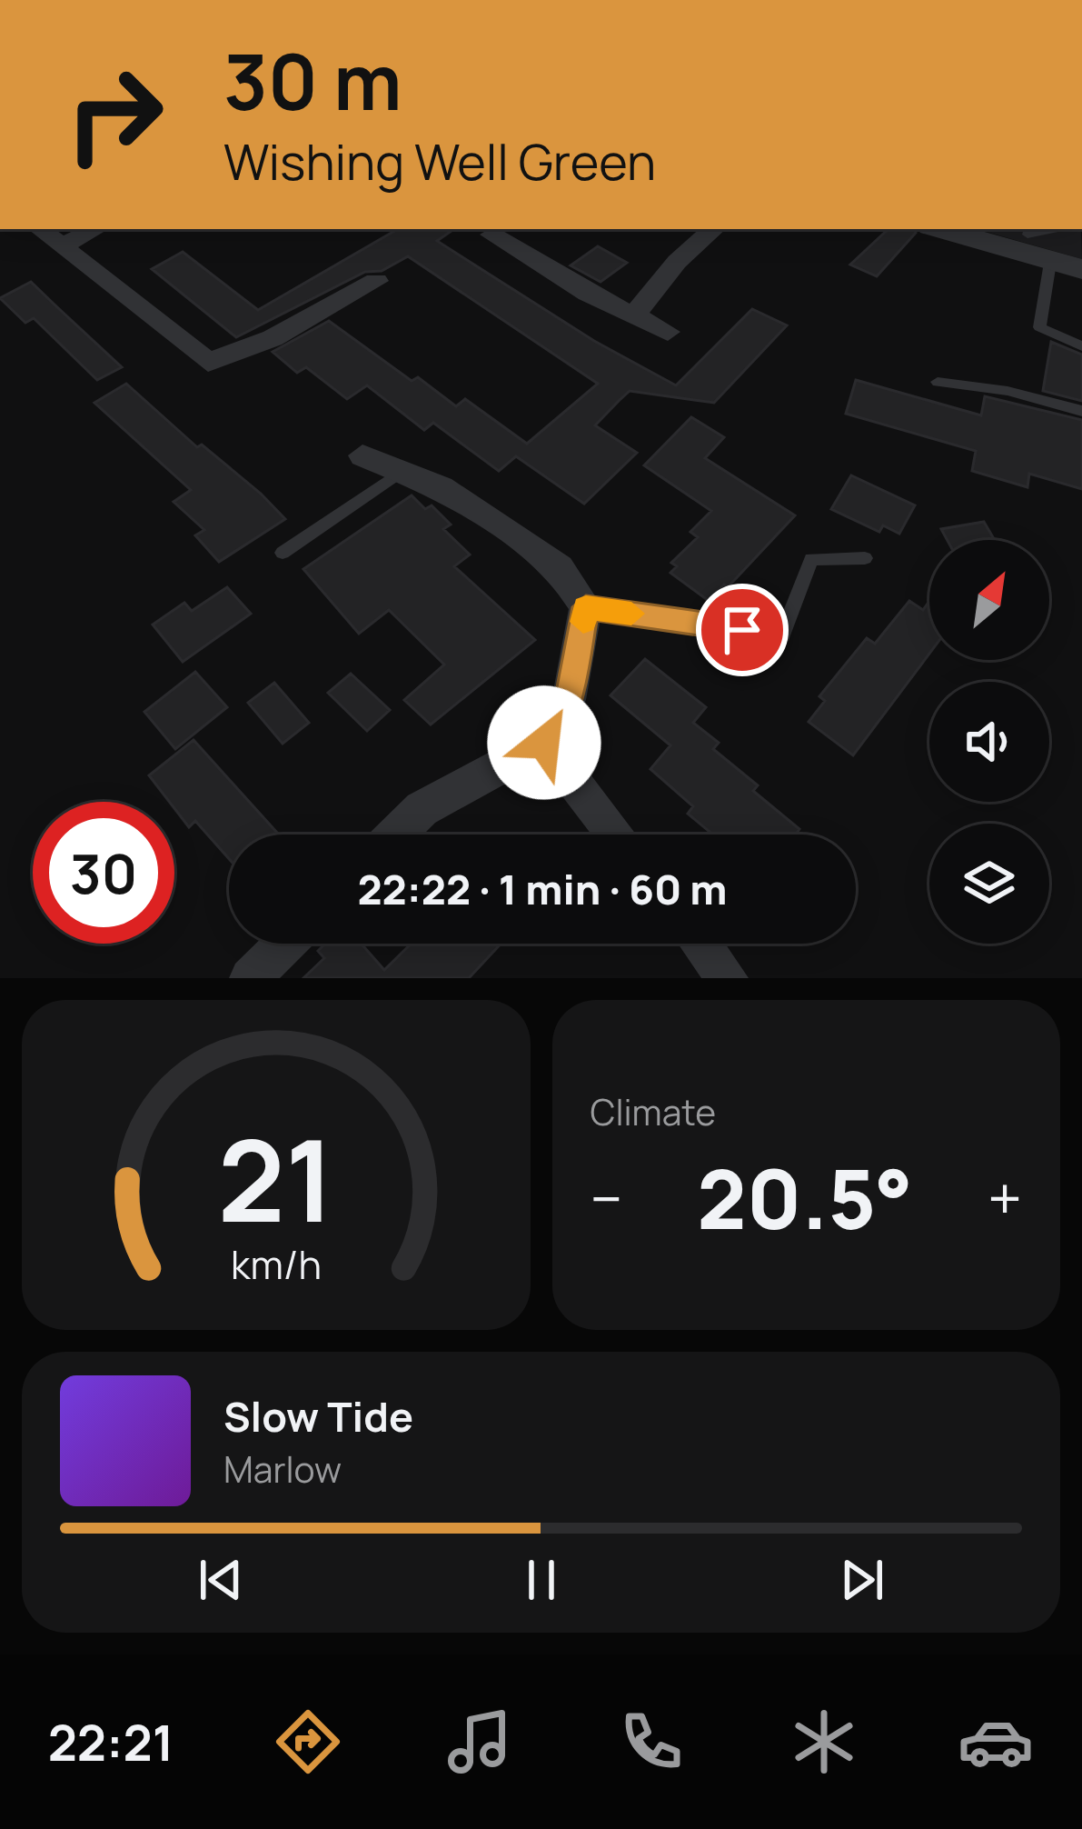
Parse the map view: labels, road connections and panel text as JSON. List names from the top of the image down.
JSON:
{
  "north": "top right",
  "page": {
    "turn": ["30 m", "Wishing Well Green"],
    "limit": "30",
    "trip": "22:22 · 1 min · 60 m",
    "tile": "Climate",
    "heat": ["−", "20.5°", "+"],
    "song": ["Slow Tide", "Marlow"],
    "tabs": "22:21",
    "gauge": ["21", "km/h"]
  }
}
